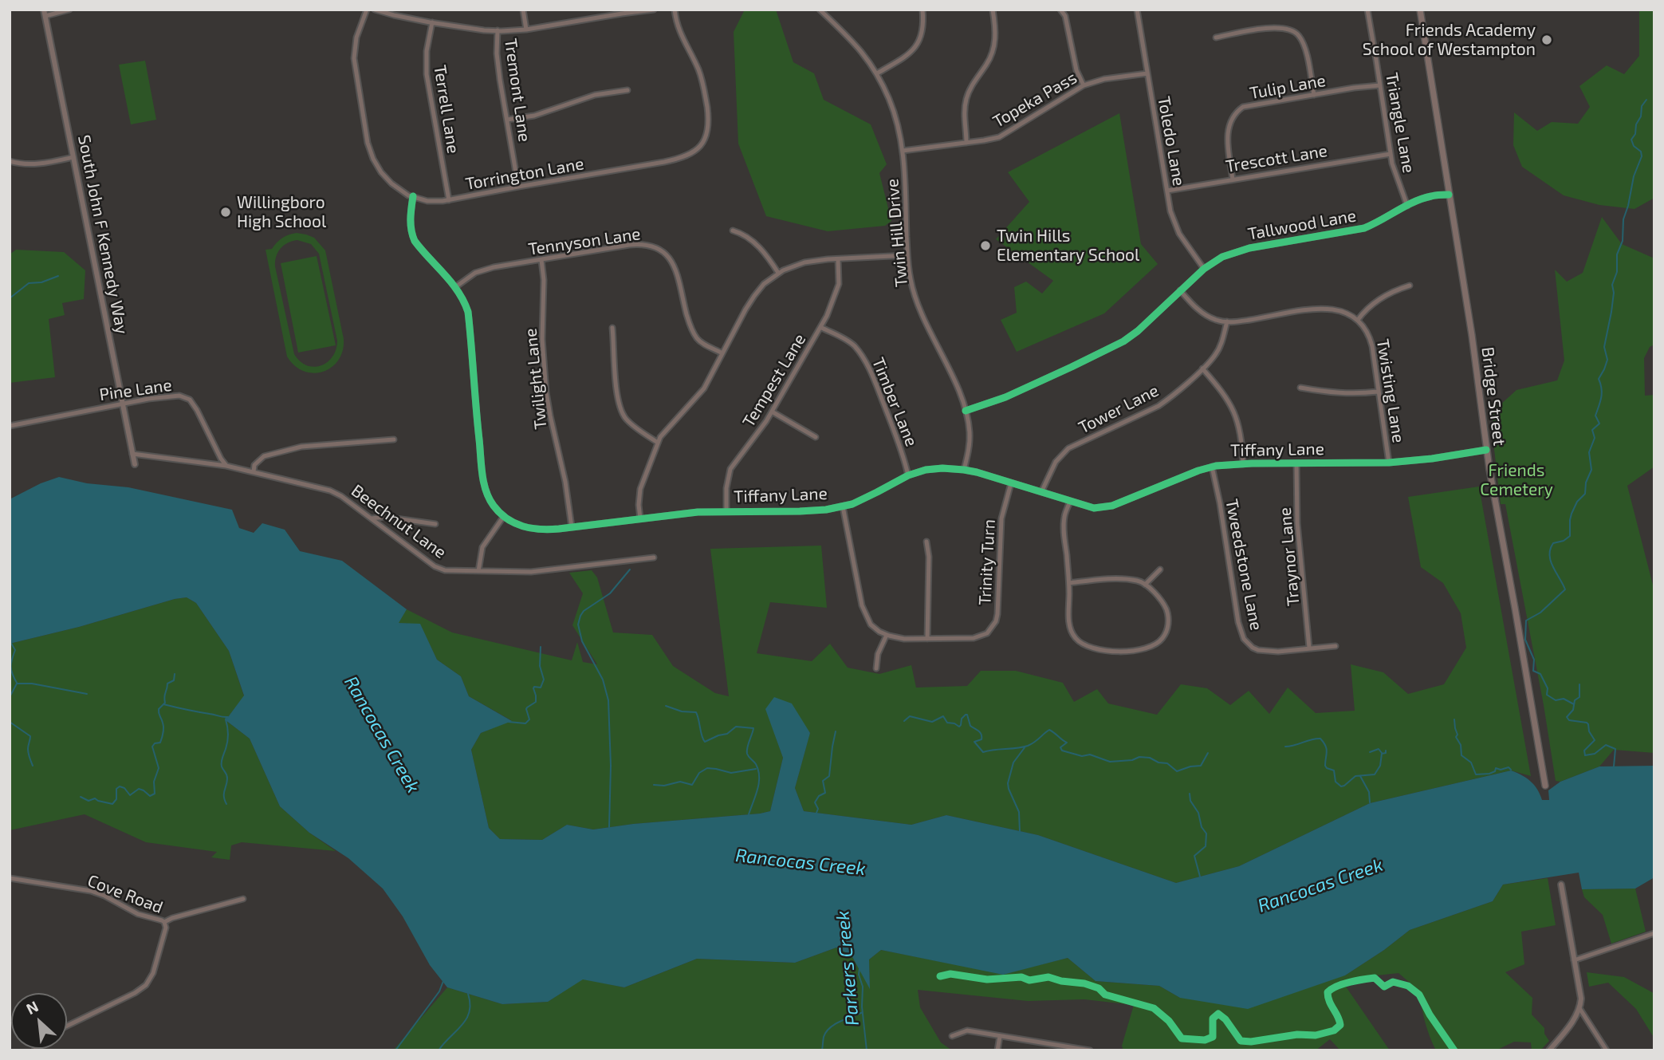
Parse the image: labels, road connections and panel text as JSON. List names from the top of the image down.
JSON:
{
  "streets": {
    "main road": ["Bridge Street"],
    "street": [
      "Tulip Lane",
      "Tremont Lane",
      "Topeka Pass",
      "Terrell Lane",
      "Triangle Lane",
      "Toledo Lane",
      "Trescott Lane",
      "Torrington Lane",
      "Tallwood Lane",
      "Twin Hill Drive",
      "South John F Kennedy Way",
      "Tennyson Lane",
      "Twilight Lane",
      "Tempest Lane",
      "Pine Lane",
      "Twisting Lane",
      "Timber Lane",
      "Tower Lane",
      "Tiffany Lane",
      "Beechnut Lane",
      "Traynor Lane",
      "Trinity Turn",
      "Tweedstone Lane",
      "Cove Road"
    ]
  },
  "crossings": [
    ["Tulip Lane", "Triangle Lane"],
    ["Tulip Lane", "Trescott Lane"],
    ["Tremont Lane", "Torrington Lane"],
    ["Topeka Pass", "Toledo Lane"],
    ["Topeka Pass", "Twin Hill Drive"],
    ["Terrell Lane", "Torrington Lane"],
    ["Triangle Lane", "Trescott Lane"],
    ["Triangle Lane", "Tallwood Lane"],
    ["Toledo Lane", "Trescott Lane"],
    ["Toledo Lane", "Tallwood Lane"],
    ["Torrington Lane", "Tiffany Lane"],
    ["Tallwood Lane", "Twin Hill Drive"],
    ["Tallwood Lane", "Bridge Street"],
    ["Twin Hill Drive", "Timber Lane"],
    ["Twin Hill Drive", "Tiffany Lane"],
    ["Twin Hill Drive", "Trinity Turn"],
    ["South John F Kennedy Way", "Pine Lane"],
    ["South John F Kennedy Way", "Beechnut Lane"],
    ["Tennyson Lane", "Twilight Lane"],
    ["Tennyson Lane", "Tiffany Lane"],
    ["Twilight Lane", "Tiffany Lane"],
    ["Tempest Lane", "Timber Lane"],
    ["Tempest Lane", "Tiffany Lane"],
    ["Pine Lane", "Beechnut Lane"],
    ["Twisting Lane", "Tiffany Lane"],
    ["Bridge Street", "Tiffany Lane"],
    ["Timber Lane", "Tiffany Lane"],
    ["Timber Lane", "Trinity Turn"],
    ["Tower Lane", "Tiffany Lane"],
    ["Tiffany Lane", "Traynor Lane"],
    ["Tiffany Lane", "Trinity Turn"],
    ["Tiffany Lane", "Tweedstone Lane"],
    ["Traynor Lane", "Tweedstone Lane"]
  ],
  "water": ["Rancocas Creek", "Parkers Creek"],
  "parks": ["Friends Cemetery"],
  "places": ["Friends Academy School of Westampton", "Willingboro High School", "Twin Hills Elementary School"],
  "north": "top left"
}
